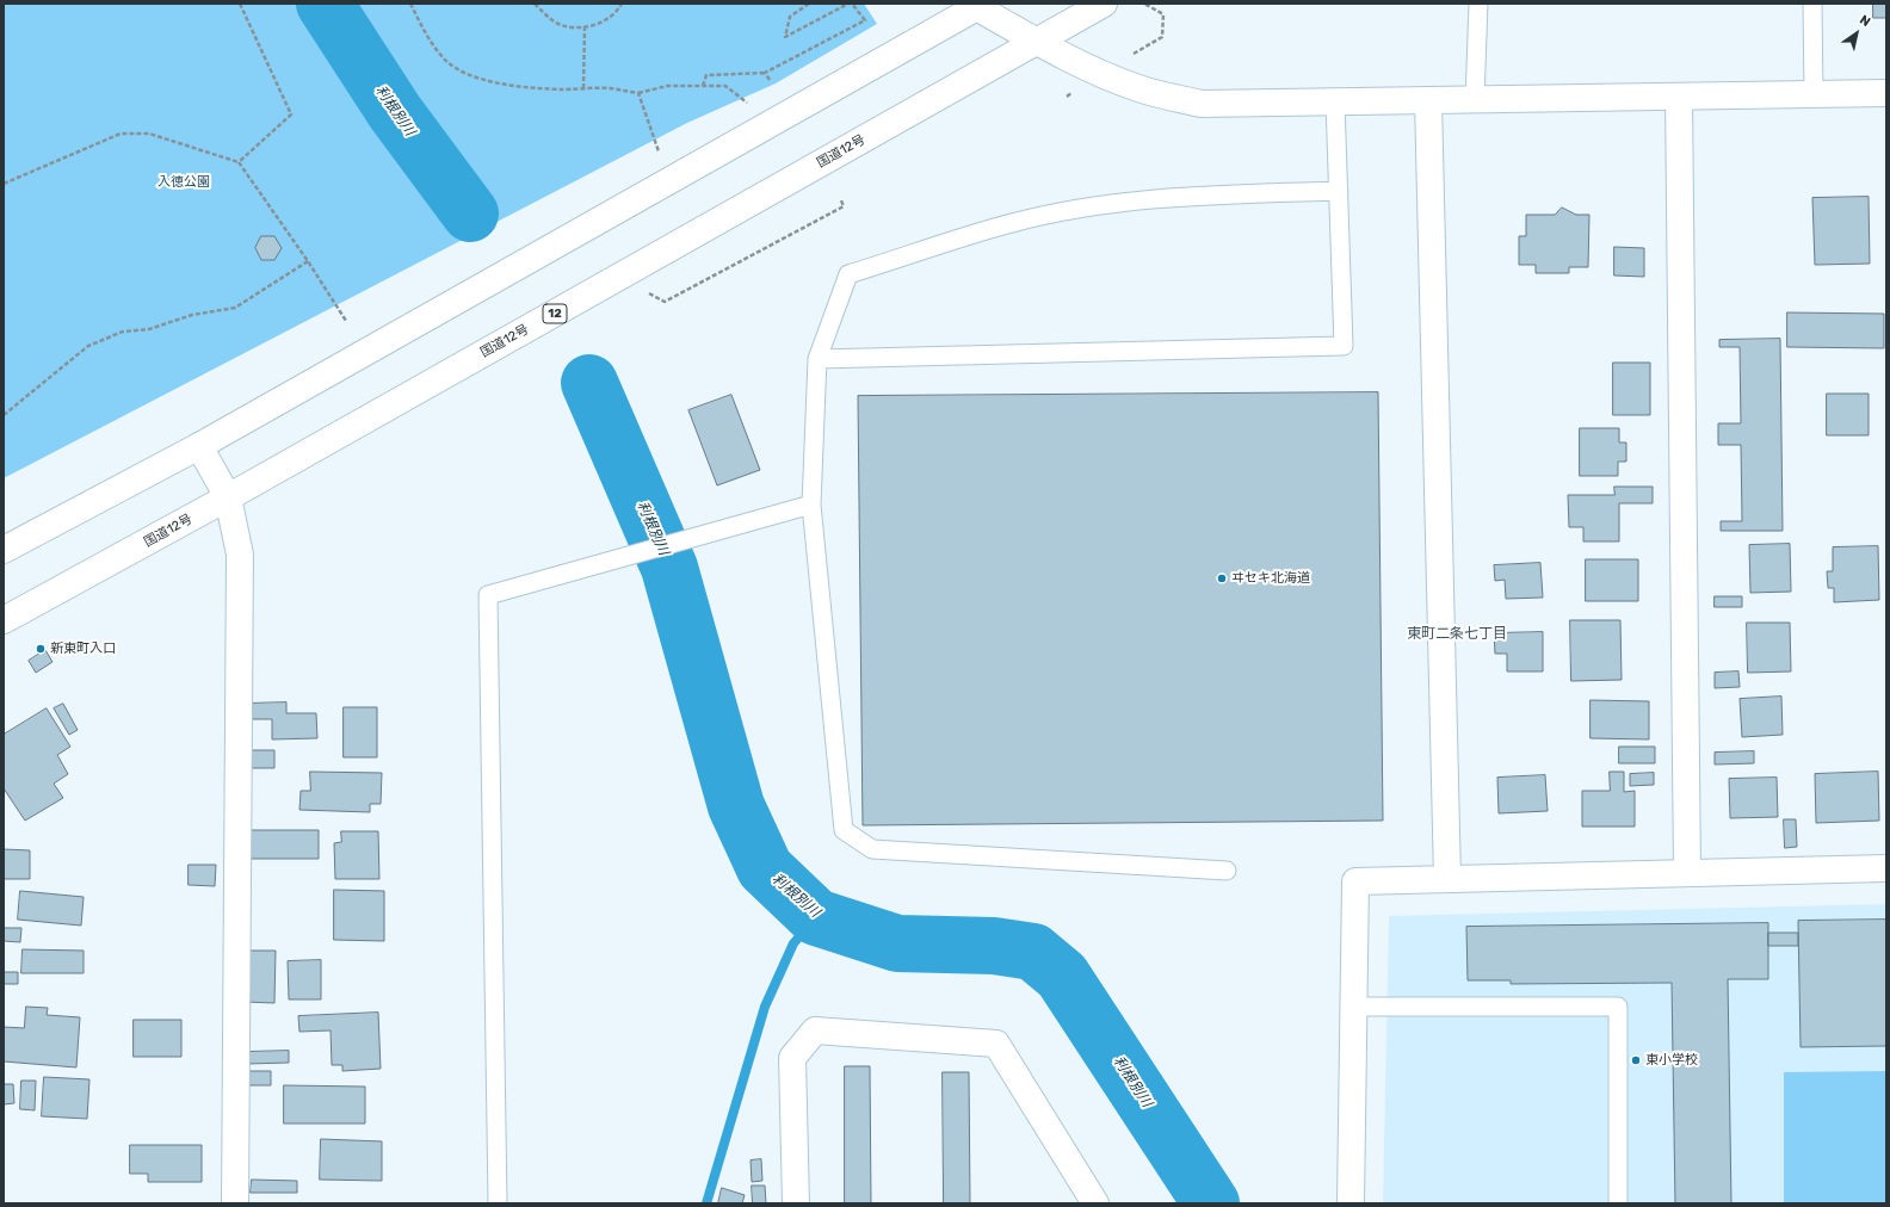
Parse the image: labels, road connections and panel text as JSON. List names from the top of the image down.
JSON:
{
  "streets": {
    "main road": ["国道12号", "12"]
  },
  "districts": ["東町二条七丁目"],
  "water": ["利根別川"],
  "parks": ["入徳公園"],
  "places": ["ヰセキ北海道", "新東町入口", "東小学校"],
  "north": "top right"
}
